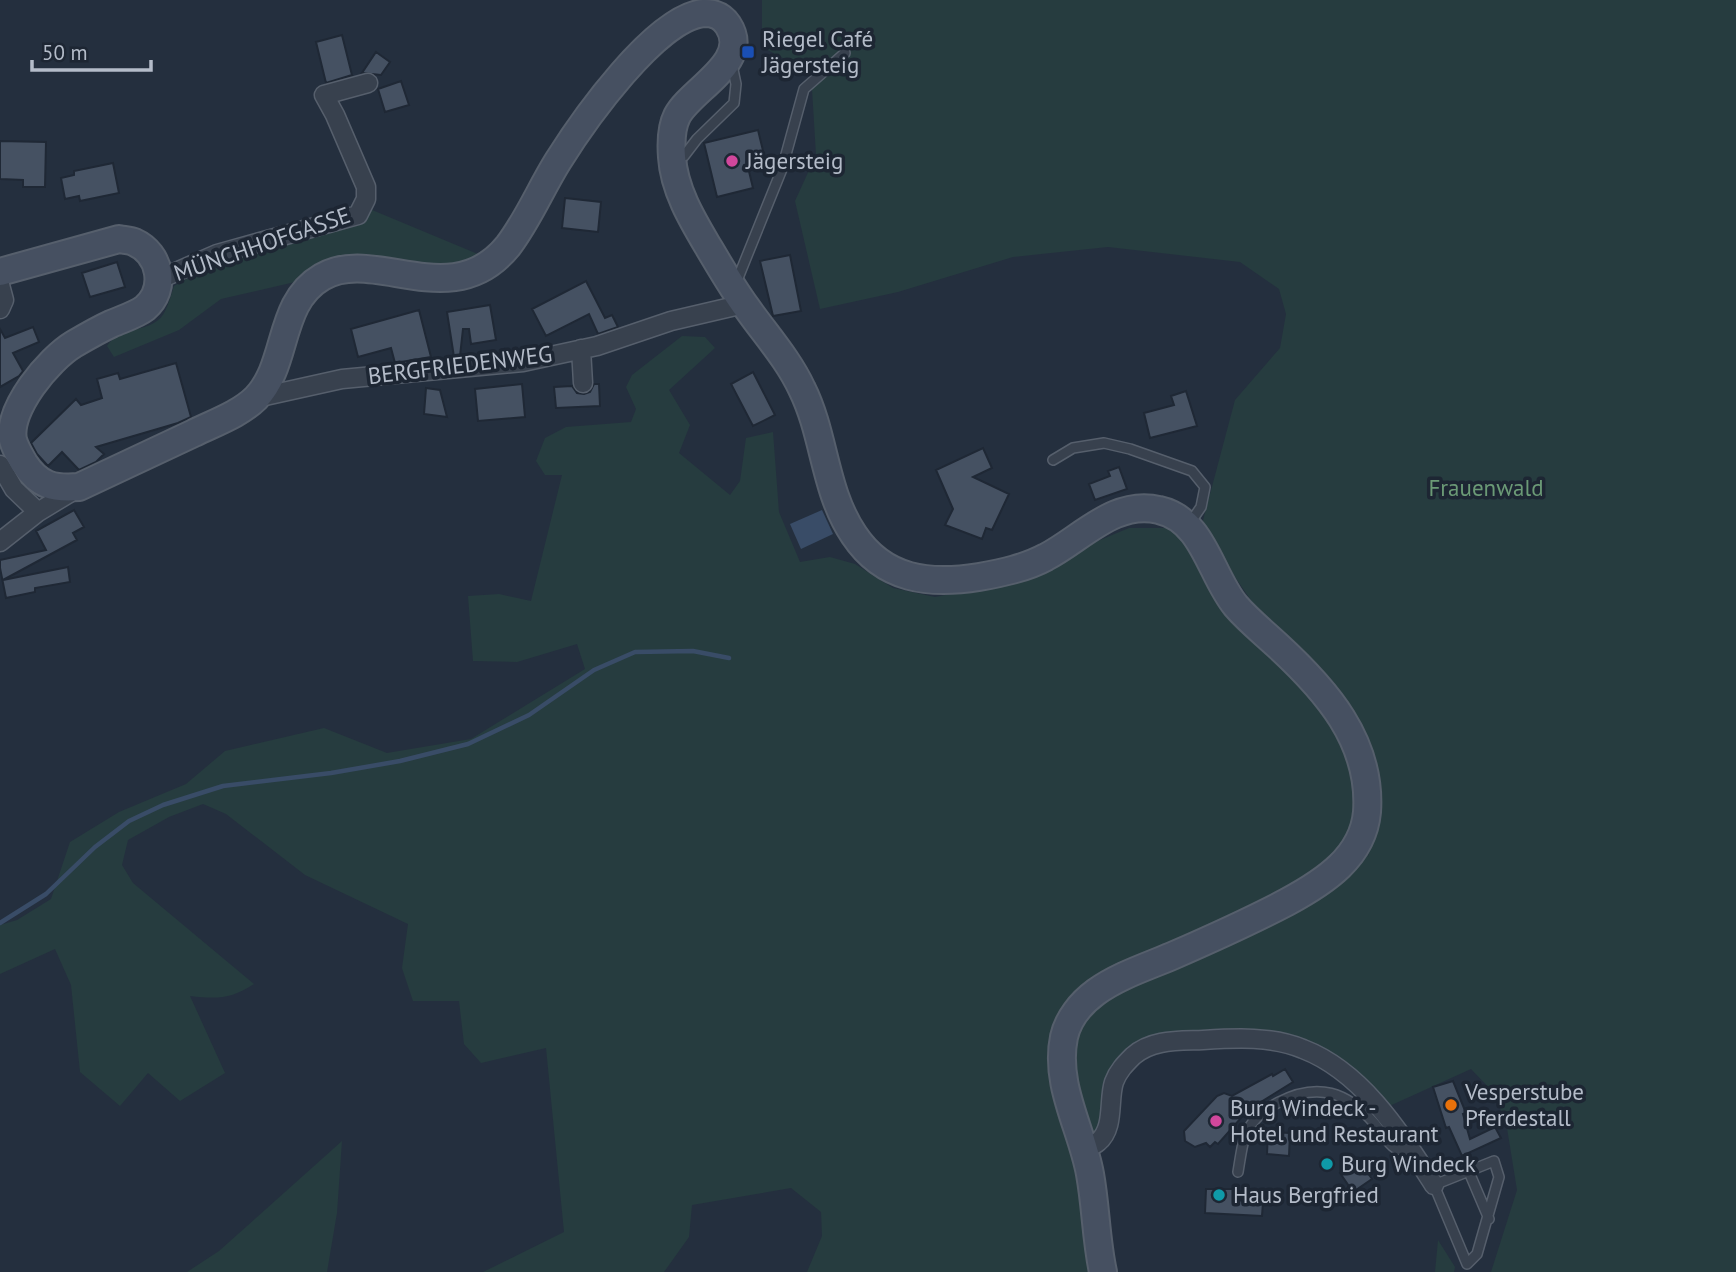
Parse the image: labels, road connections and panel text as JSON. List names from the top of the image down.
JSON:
{
  "streets": {
    "street": ["MÜNCHHOFGASSE", "BERGFRIEDENWEG"]
  },
  "parks": ["Frauenwald"],
  "places": {
    "transit": ["Riegel Café Jägersteig"],
    "other": [
      "Jägersteig",
      "Vesperstube Pferdestall",
      "Burg Windeck - Hotel und Restaurant",
      "Burg Windeck",
      "Haus Bergfried"
    ]
  },
  "scale_bar": "50 m"
}
